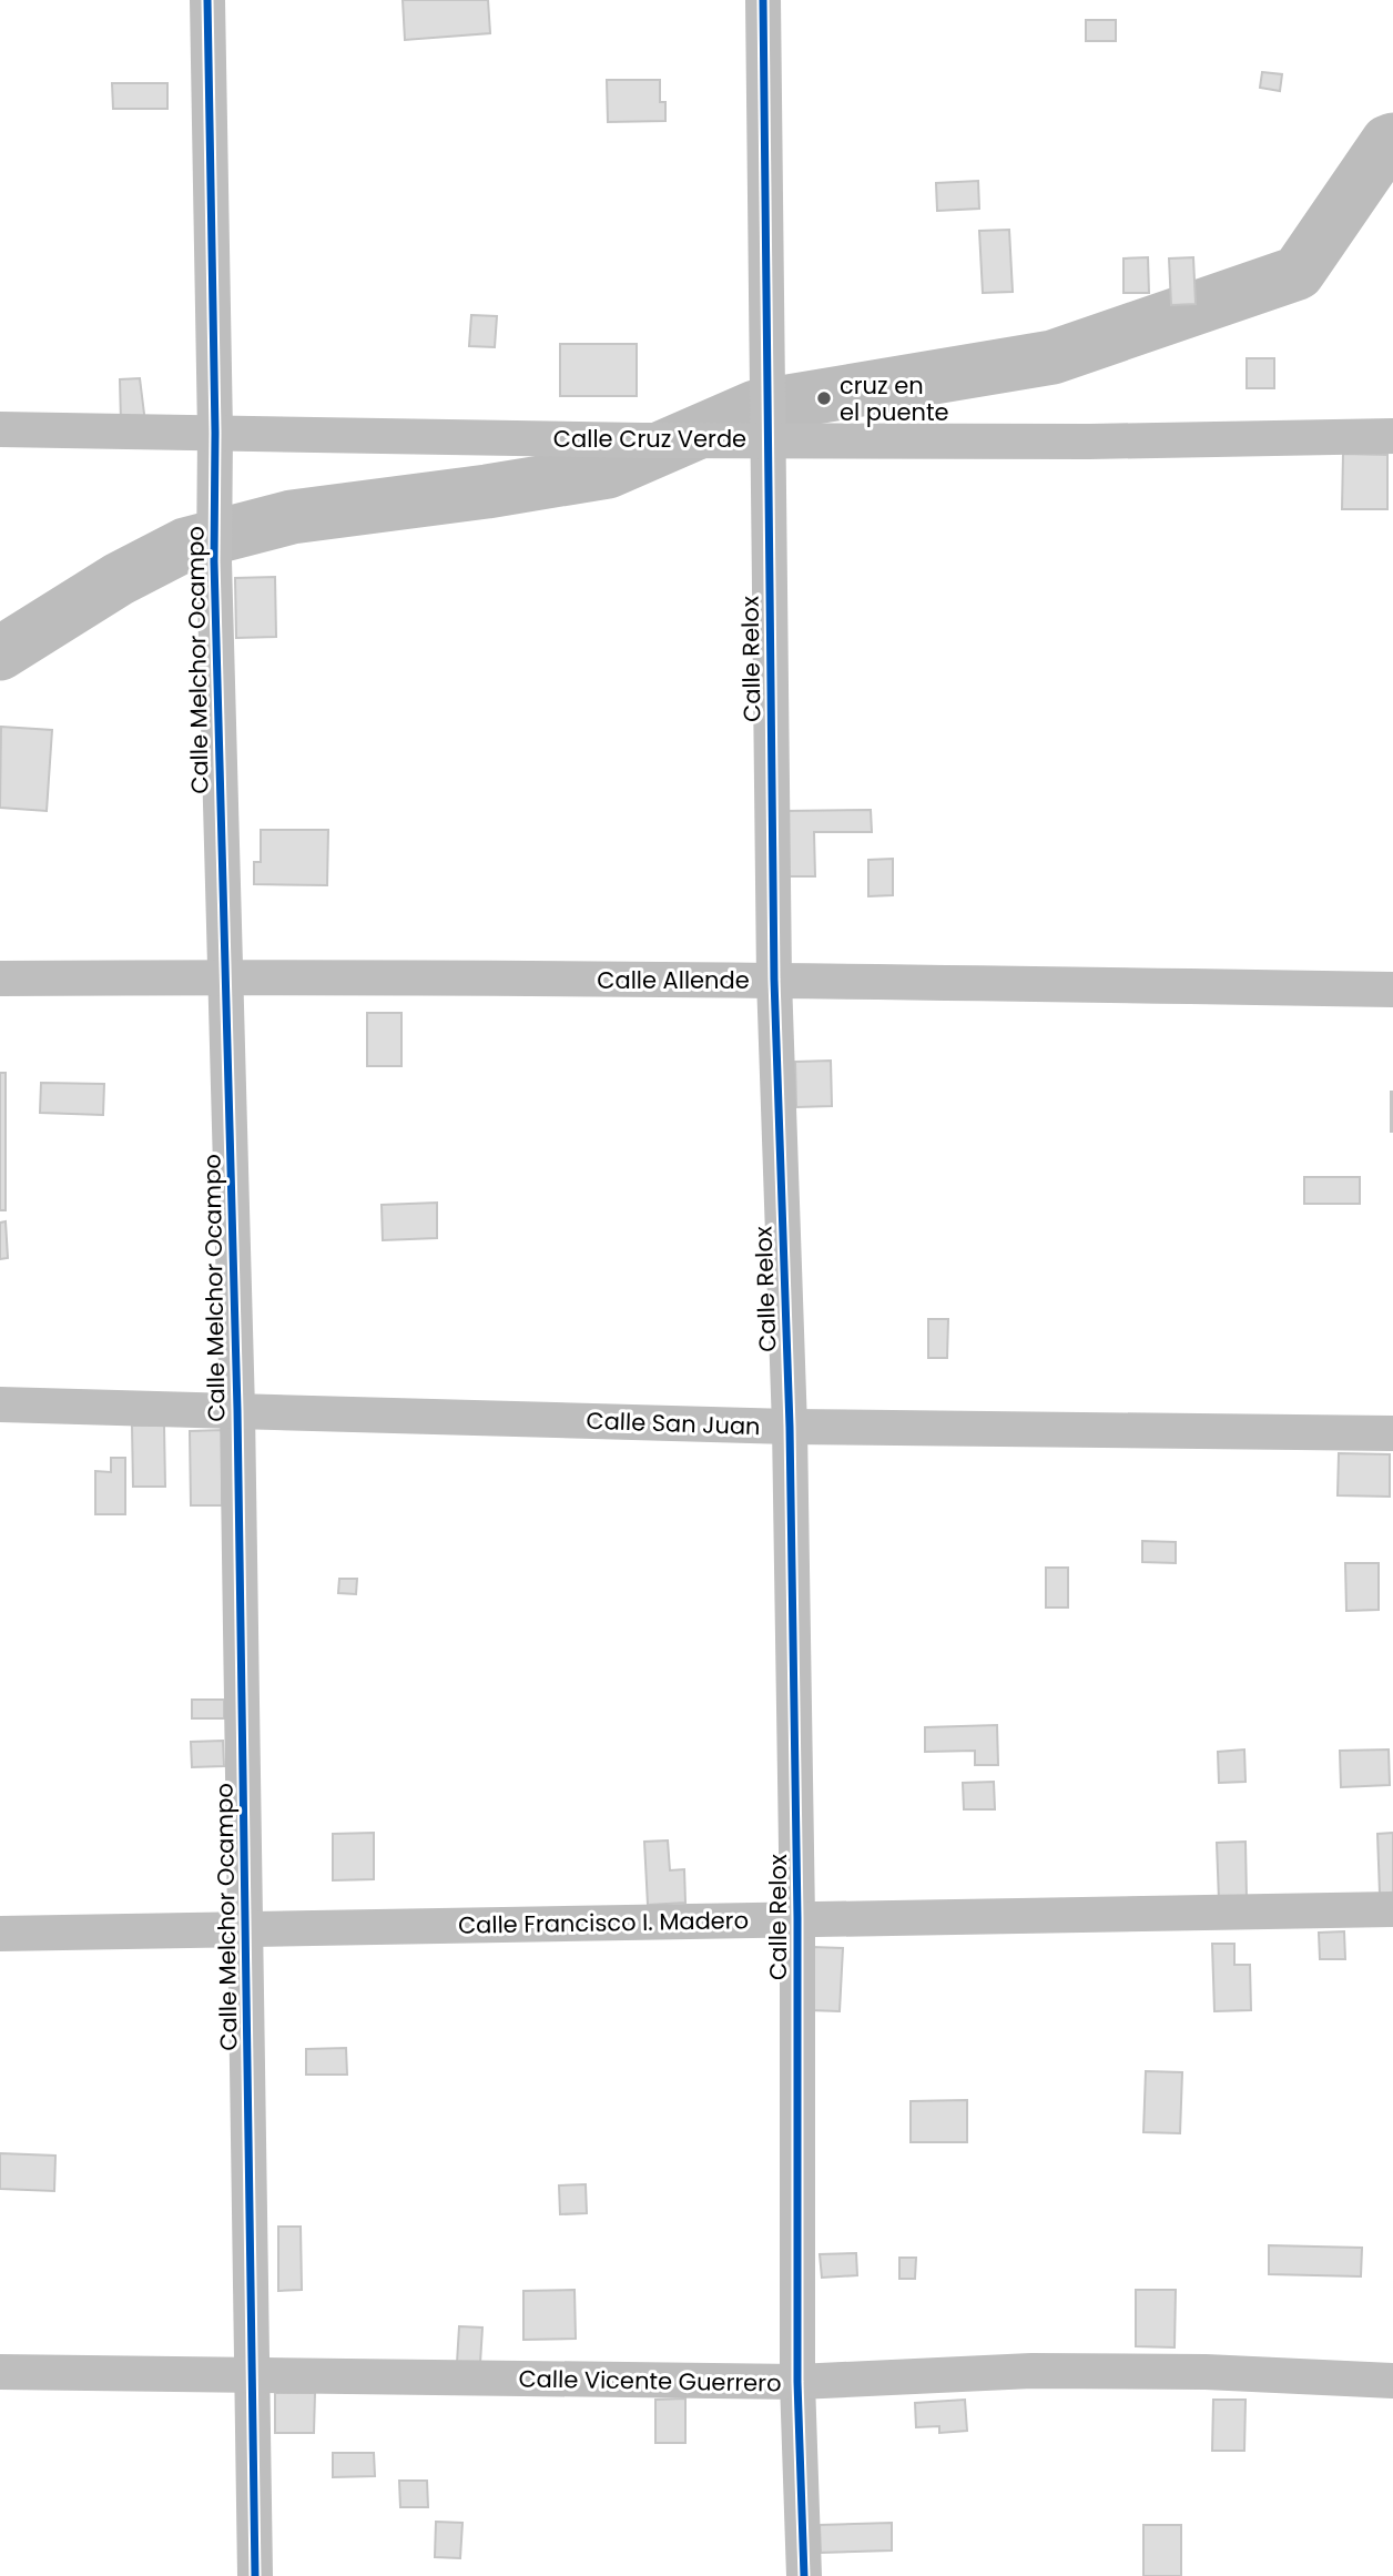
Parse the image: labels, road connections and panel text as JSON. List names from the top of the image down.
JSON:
{
  "streets": {
    "street": [
      "Calle Cruz Verde",
      "Calle Relox",
      "Calle Melchor Ocampo",
      "Calle Allende",
      "Calle San Juan",
      "Calle Francisco I. Madero",
      "Calle Vicente Guerrero"
    ]
  },
  "crossings": [
    ["Calle Cruz Verde", "Calle Relox"],
    ["Calle Cruz Verde", "Calle Melchor Ocampo"],
    ["Calle Relox", "Calle Allende"],
    ["Calle Relox", "Calle San Juan"],
    ["Calle Relox", "Calle Francisco I. Madero"],
    ["Calle Relox", "Calle Vicente Guerrero"],
    ["Calle Melchor Ocampo", "Calle Allende"],
    ["Calle Melchor Ocampo", "Calle San Juan"],
    ["Calle Melchor Ocampo", "Calle Francisco I. Madero"],
    ["Calle Melchor Ocampo", "Calle Vicente Guerrero"]
  ],
  "places": ["cruz en el puente"]
}
